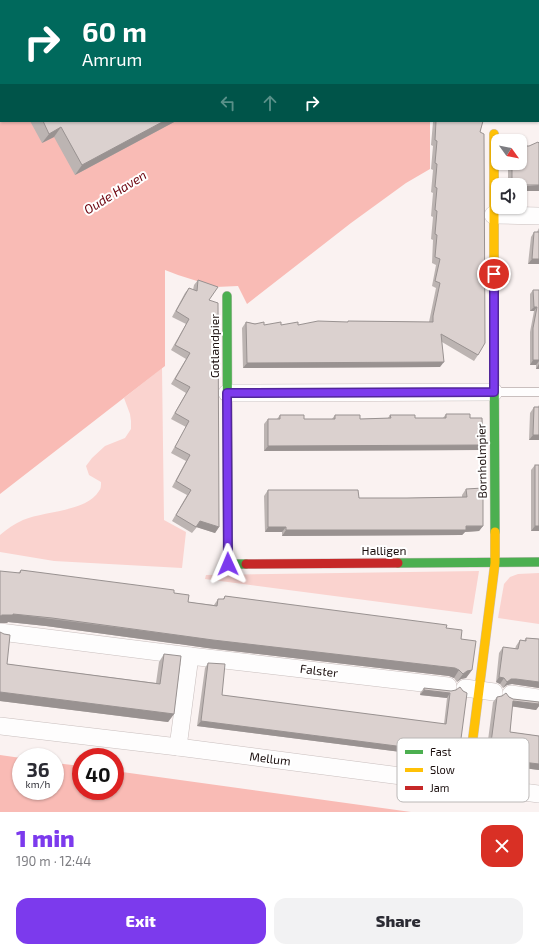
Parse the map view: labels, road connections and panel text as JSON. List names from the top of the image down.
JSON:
{
  "streets": {
    "street": [
      "Gotlandpier",
      "Bornholmpier",
      "Halligen",
      "Falster",
      "Mellum"
    ]
  },
  "crossings": [
    ["Gotlandpier", "Halligen"],
    ["Bornholmpier", "Halligen"],
    ["Bornholmpier", "Falster"]
  ],
  "water": ["Oude Haven"],
  "legend": ["Fast", "Slow", "Jam"],
  "north": "bottom right",
  "page": {
    "turn": ["60 m", "Amrum"],
    "speed": "36 km/h",
    "limit": "40",
    "heading": ["1 min", "190 m · 12:44"],
    "buttons": ["Exit", "Share"]
  }
}
